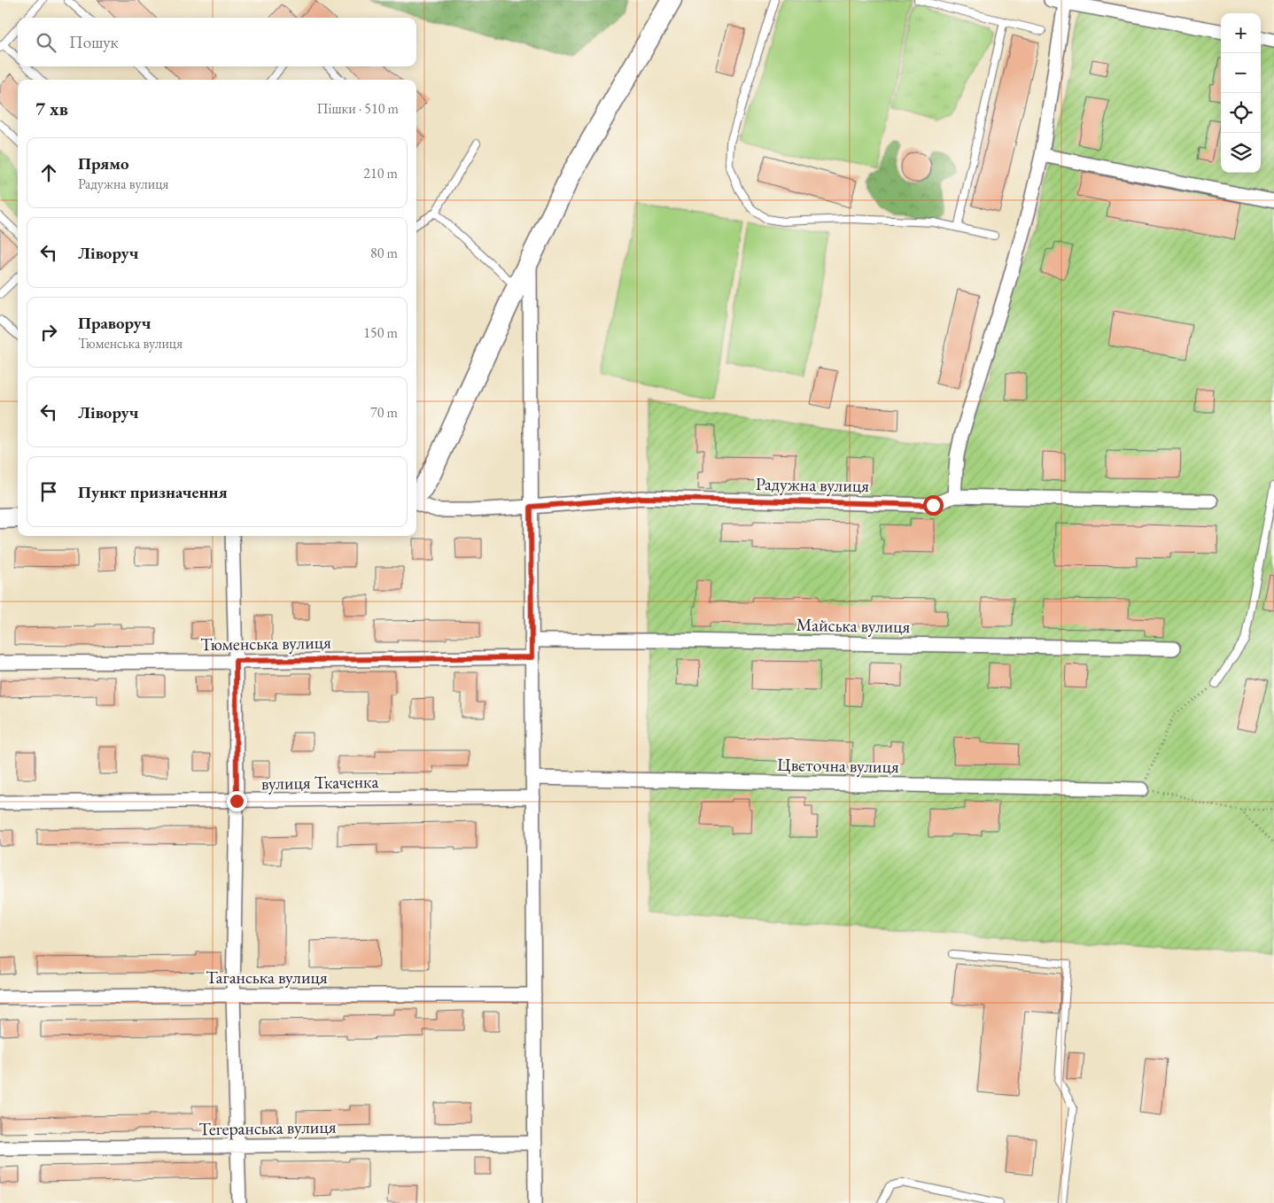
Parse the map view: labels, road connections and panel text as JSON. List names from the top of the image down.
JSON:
{
  "streets": {
    "street": [
      "Радужна вулиця",
      "Майська вулиця",
      "Тюменська вулиця",
      "Цвєточна вулиця",
      "вулиця Ткаченка",
      "Таганська вулиця",
      "Тегеранська вулиця"
    ]
  },
  "page": {
    "map_buttons": ["+", "−"],
    "search": "Пошук",
    "heading": ["7 хв", "Пішки · 510 m"],
    "list": [
      ["Прямо", "Радужна вулиця", "210 m"],
      ["Ліворуч", "80 m"],
      ["Праворуч", "Тюменська вулиця", "150 m"],
      ["Ліворуч", "70 m"],
      "Пункт призначення"
    ]
  }
}
